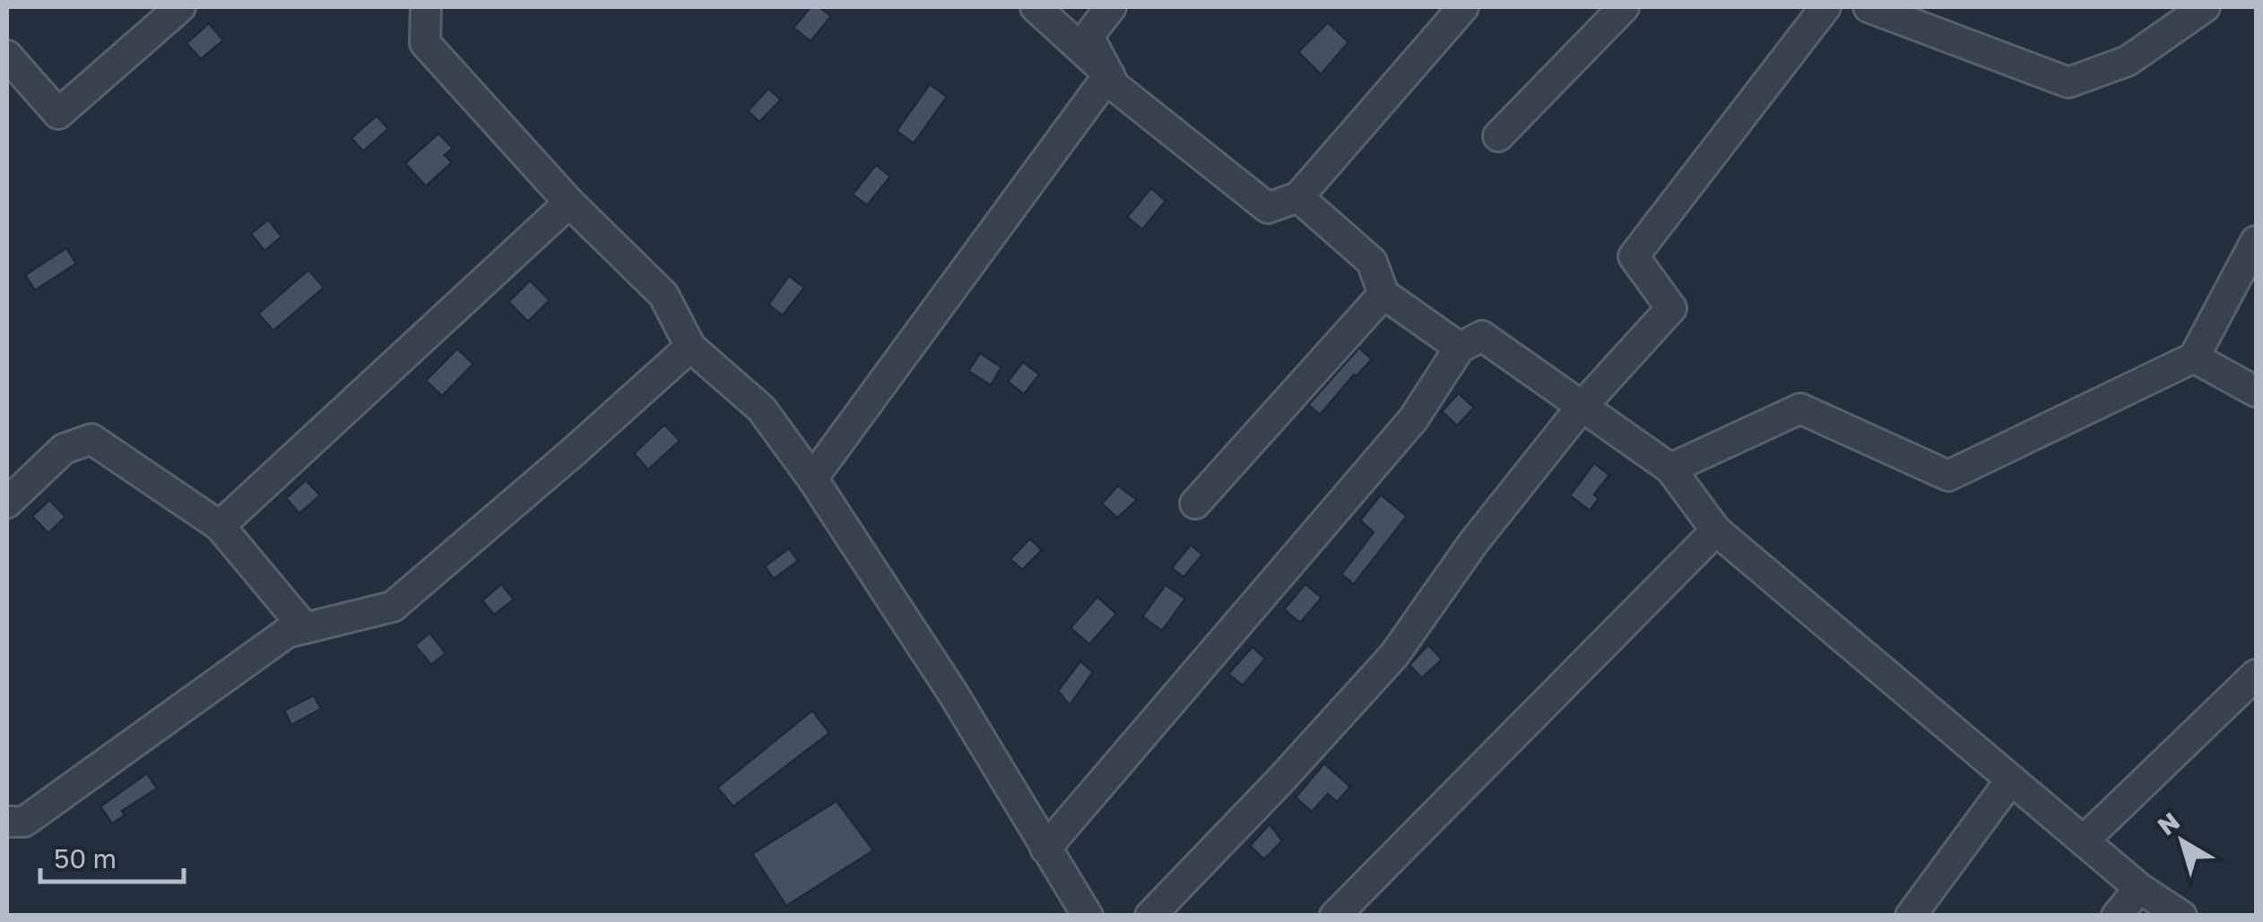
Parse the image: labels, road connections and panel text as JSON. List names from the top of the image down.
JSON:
{
  "scale_bar": "50 m",
  "north": "top left"
}
